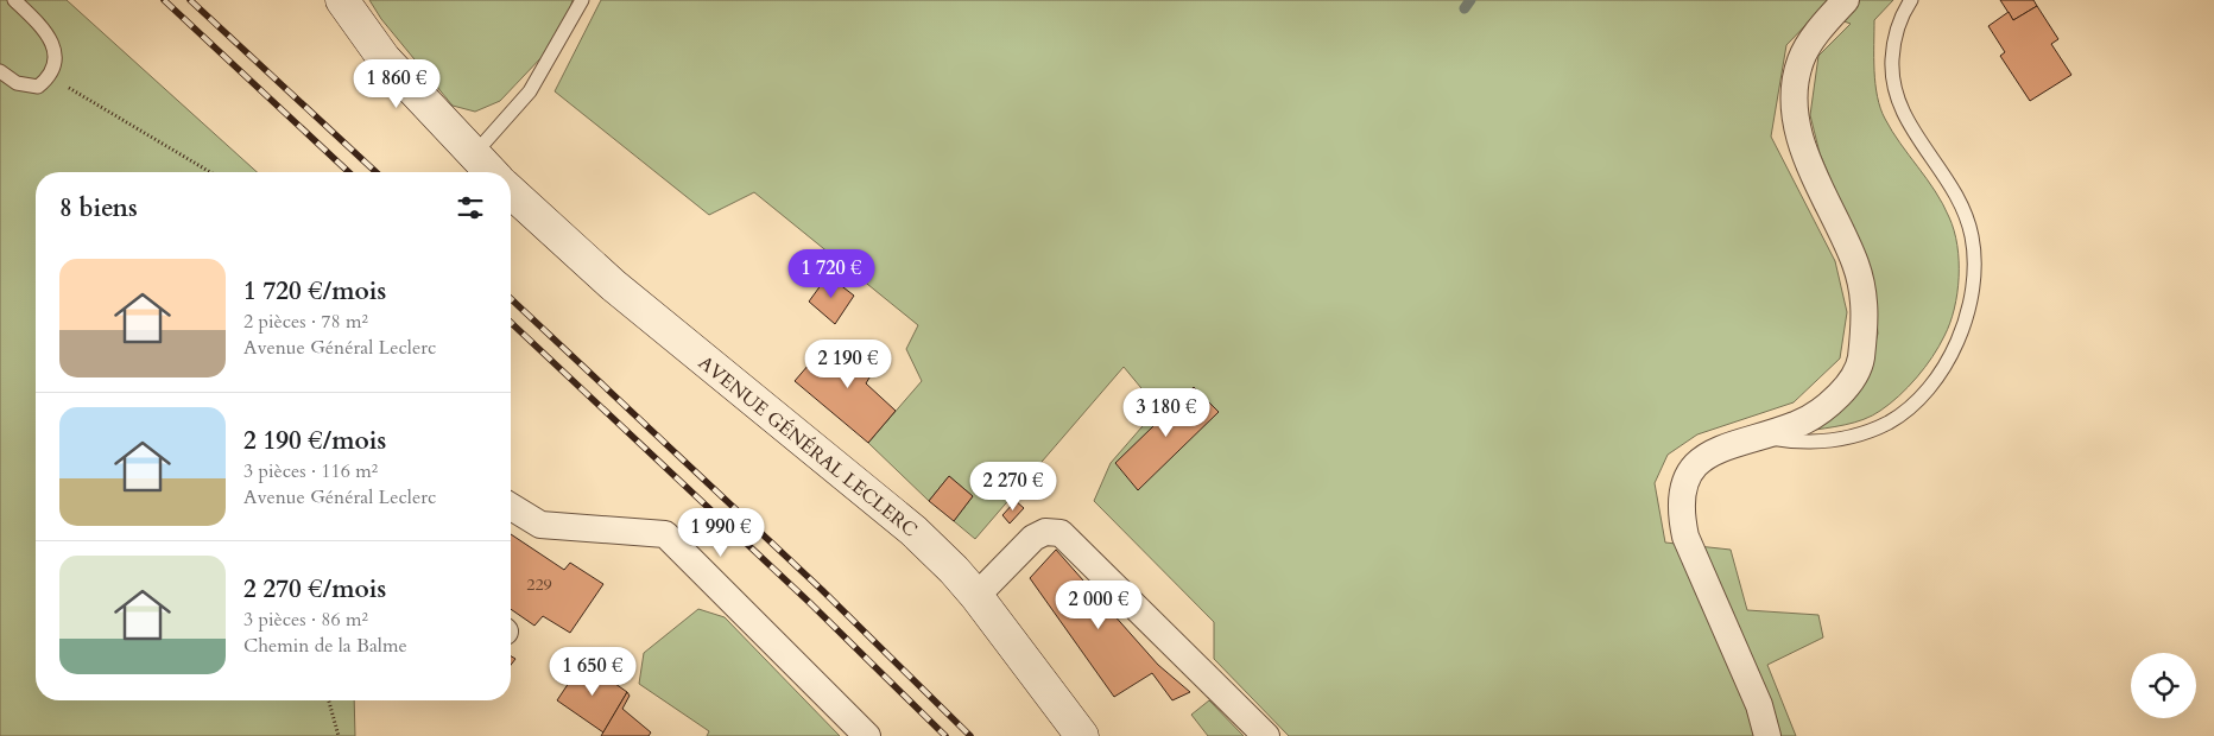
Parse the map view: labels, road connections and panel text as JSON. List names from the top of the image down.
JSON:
{
  "streets": {
    "main road": ["AVENUE GÉNÉRAL LECLERC"]
  },
  "house_numbers": ["229"],
  "page": {
    "price": [
      "1 860 €",
      "1 720 €",
      "2 190 €",
      "3 180 €",
      "2 270 €",
      "1 990 €",
      "2 000 €",
      "1 650 €"
    ],
    "heading": "8 biens",
    "list": [
      {
        "name": "1 720 €/mois",
        "note": "2 pièces · 78 m² · Avenue Général Leclerc"
      },
      {
        "name": "2 190 €/mois",
        "note": "3 pièces · 116 m² · Avenue Général Leclerc"
      },
      {
        "name": "2 270 €/mois",
        "note": "3 pièces · 86 m² · Chemin de la Balme"
      }
    ]
  }
}
